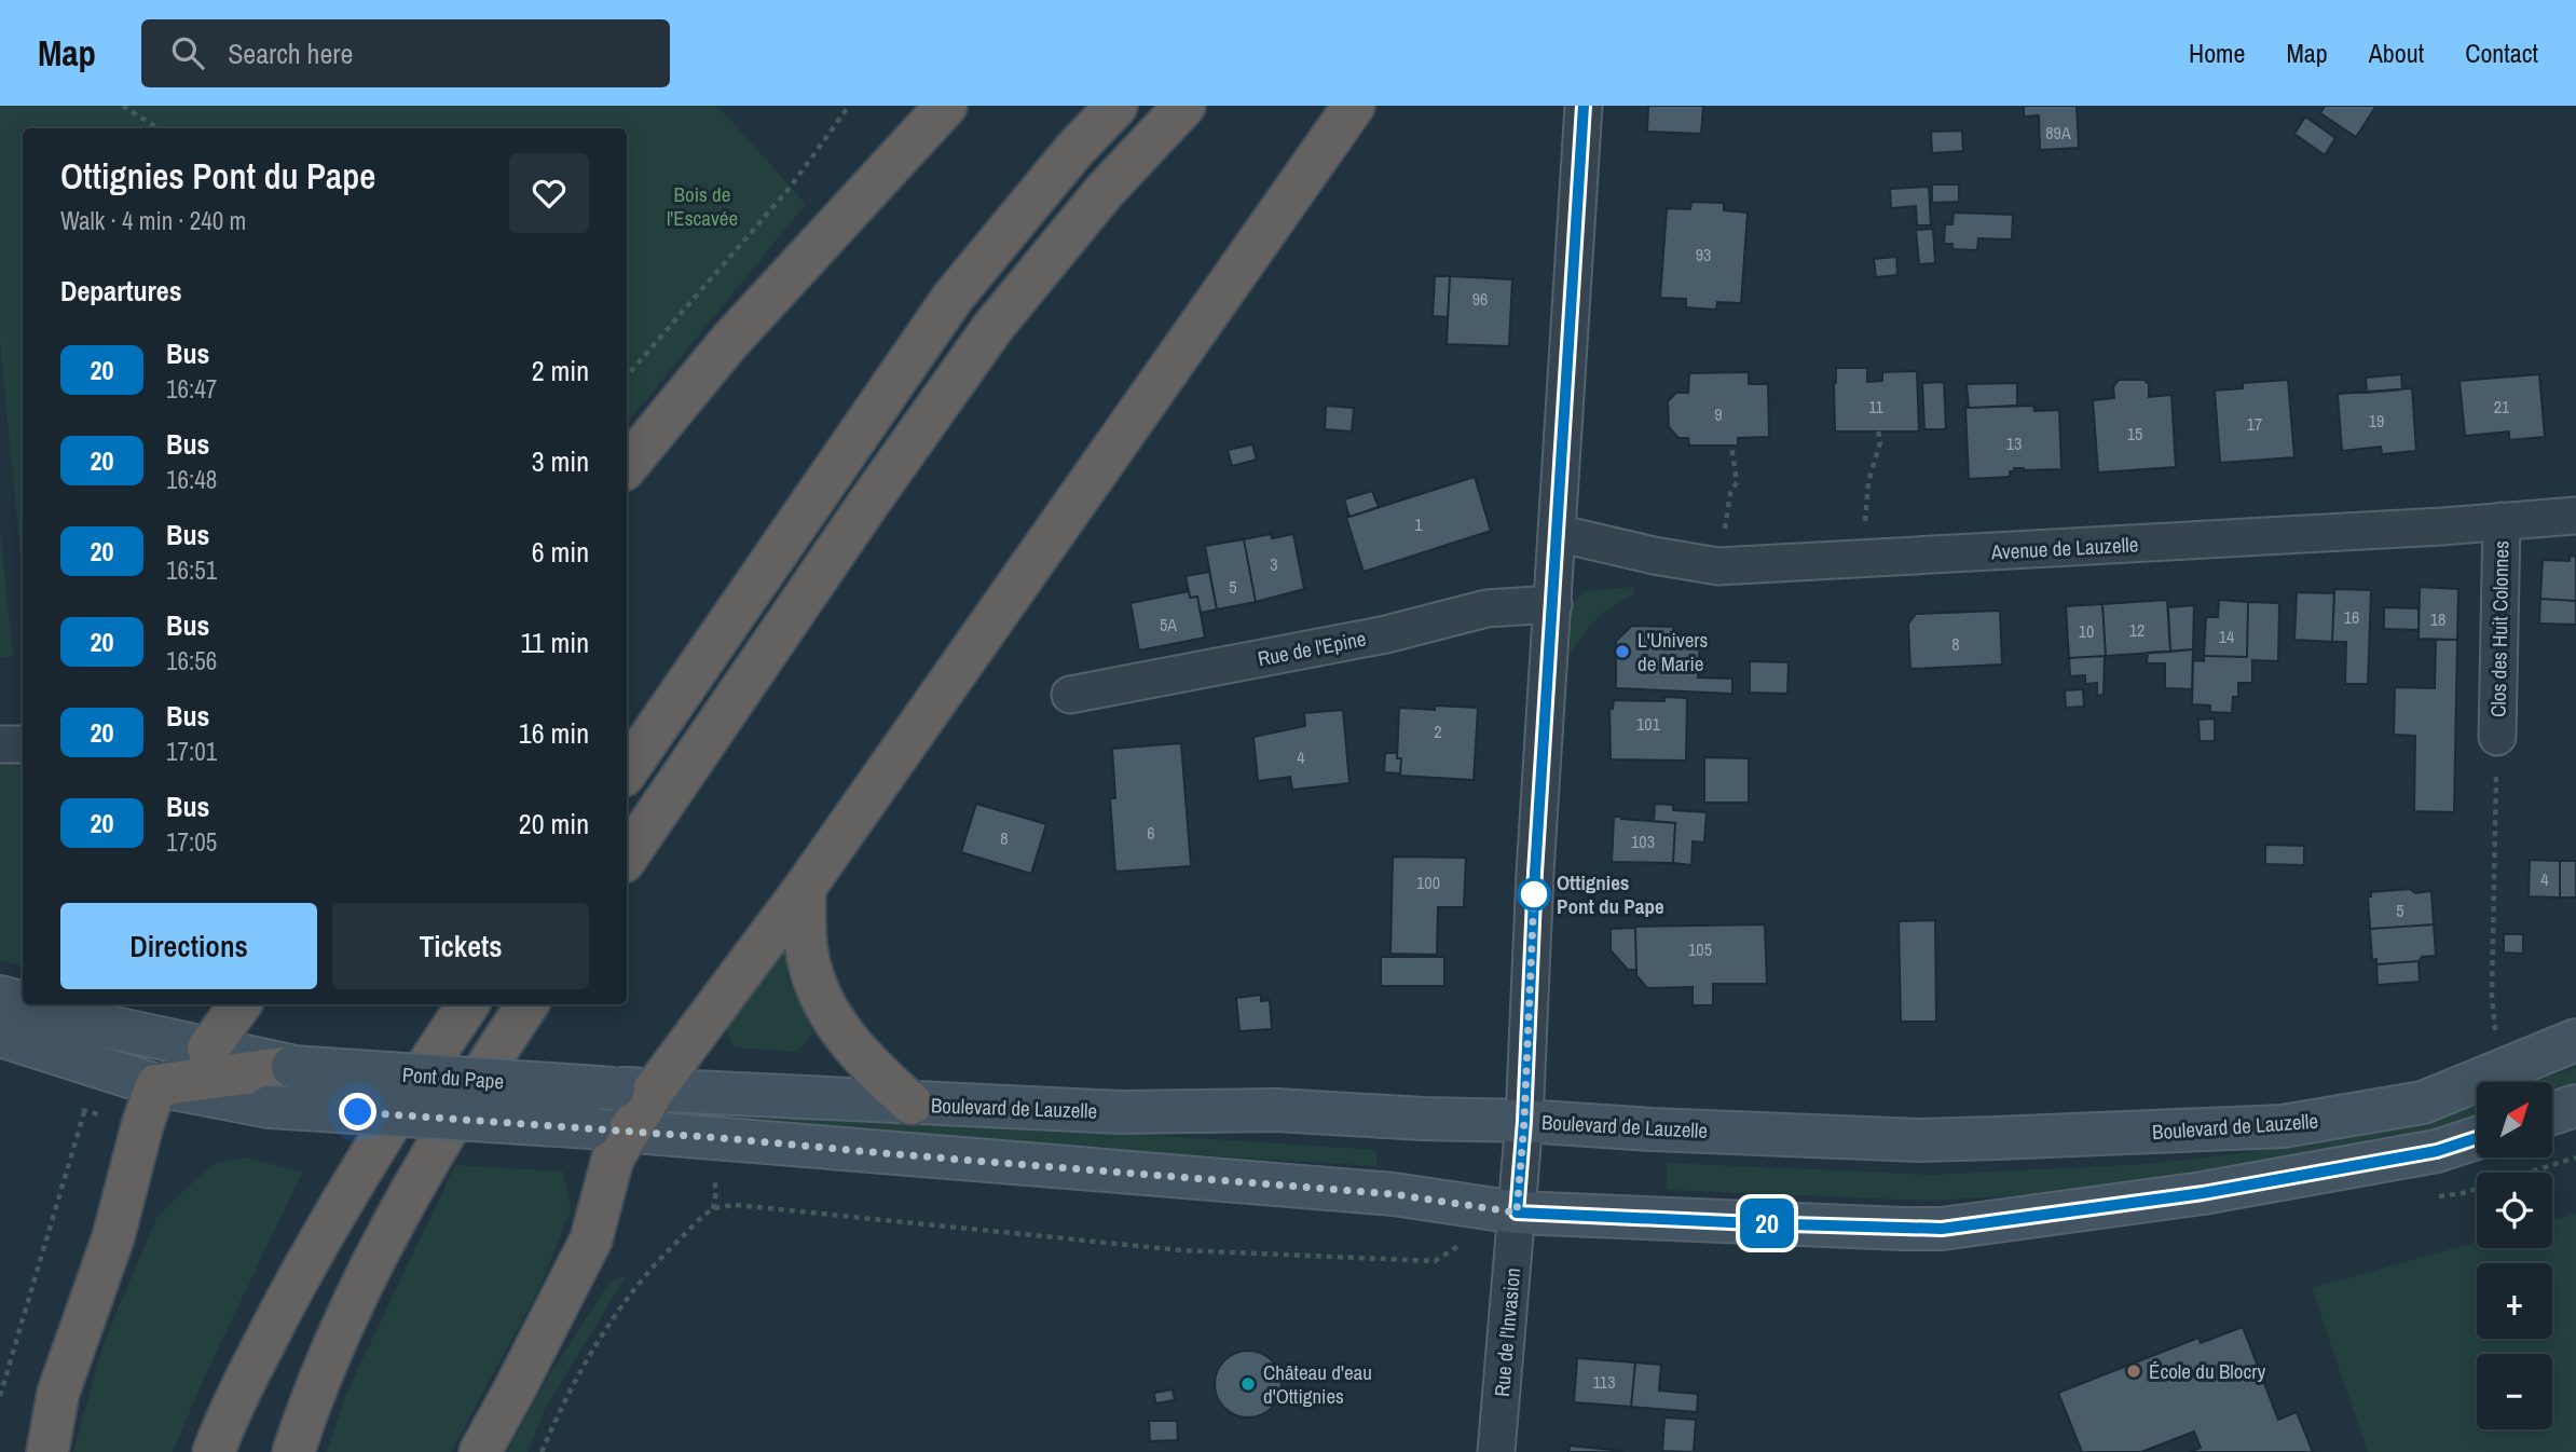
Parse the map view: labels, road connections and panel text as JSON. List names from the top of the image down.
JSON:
{
  "streets": {
    "main road": ["Pont du Pape", "Boulevard de Lauzelle"],
    "street": [
      "Avenue de Lauzelle",
      "Clos des Huit Colonnes",
      "Rue de l'Epine",
      "Rue de l'Invasion"
    ]
  },
  "crossings": [
    ["Avenue de Lauzelle", "Clos des Huit Colonnes"],
    ["Pont du Pape", "Boulevard de Lauzelle"],
    ["Boulevard de Lauzelle", "Rue de l'Invasion"]
  ],
  "parks": ["Bois de l'Escavée"],
  "places": [
    "L'Univers de Marie",
    "Ottignies Pont du Pape",
    "École du Blocry",
    "Château d'eau d'Ottignies"
  ],
  "lines": ["bus line 20"],
  "house_numbers": [
    "89A",
    "93",
    "96",
    "11",
    "21",
    "9",
    "19",
    "17",
    "15",
    "13",
    "1",
    "3",
    "5",
    "16",
    "18",
    "5A",
    "12",
    "10",
    "14",
    "8",
    "101",
    "2",
    "4",
    "6",
    "8",
    "103",
    "4",
    "100",
    "5",
    "105",
    "113"
  ],
  "north": "top right",
  "page": {
    "header": "Map",
    "search": "Search here",
    "nav": [
      "Home",
      "Map",
      "About",
      "Contact"
    ],
    "on_map": "20",
    "heading": [
      ["Ottignies Pont du Pape", "Walk · 4 min · 240 m"],
      "Departures"
    ],
    "list": [
      {
        "mark": "20",
        "name": "Bus",
        "note": "16:47",
        "value": "2 min"
      },
      {
        "mark": "20",
        "name": "Bus",
        "note": "16:48",
        "value": "3 min"
      },
      {
        "mark": "20",
        "name": "Bus",
        "note": "16:51",
        "value": "6 min"
      },
      {
        "mark": "20",
        "name": "Bus",
        "note": "16:56",
        "value": "11 min"
      },
      {
        "mark": "20",
        "name": "Bus",
        "note": "17:01",
        "value": "16 min"
      },
      {
        "mark": "20",
        "name": "Bus",
        "note": "17:05",
        "value": "20 min"
      }
    ],
    "buttons": ["Directions", "Tickets"],
    "map_buttons": ["+", "−"]
  }
}
